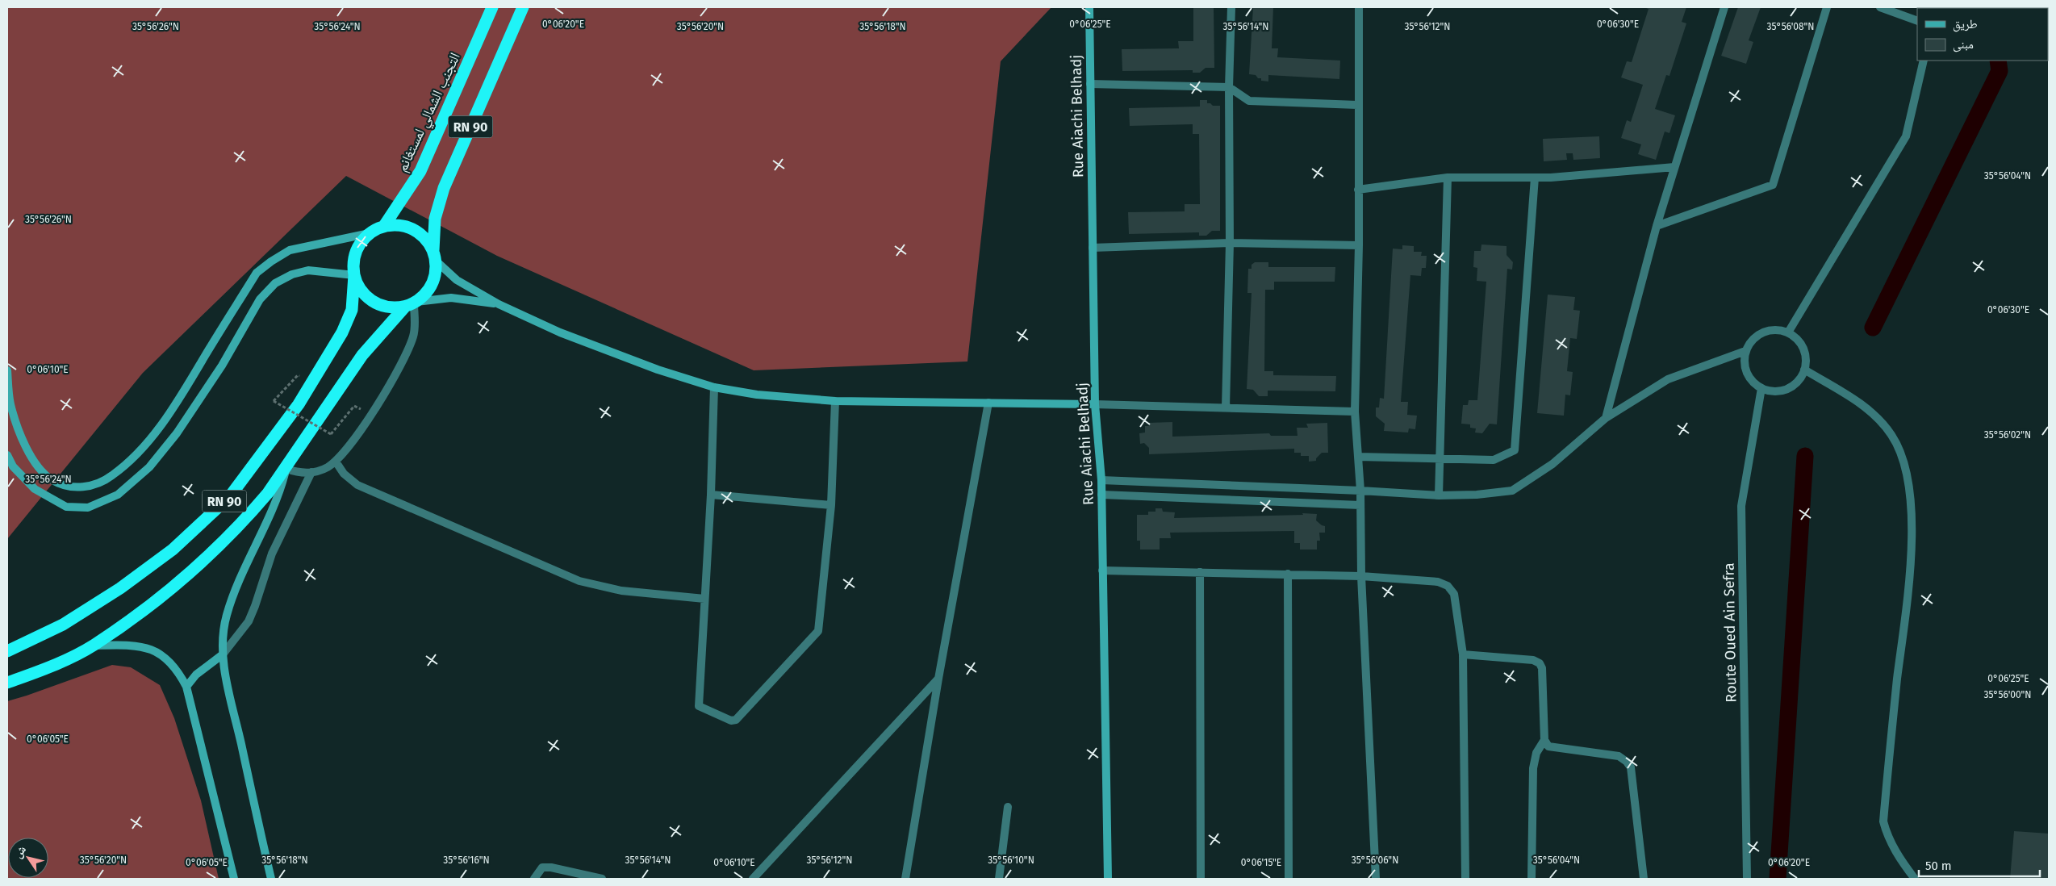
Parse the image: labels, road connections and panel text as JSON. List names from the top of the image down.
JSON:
{
  "streets": {
    "highway": ["التجنب الشمالي لمستغانم", "RN 90"],
    "street": ["Rue Aiachi Belhadj", "Route Oued Ain Sefra"]
  },
  "crossings": [
    ["التجنب الشمالي لمستغانم", "RN 90"]
  ],
  "legend": ["طريق", "مبنى"],
  "scale_bar": "50 m",
  "north": "top left",
  "coordinates": [
    "0°06'20\"E",
    "0°06'25\"E",
    "0°06'30\"E",
    "35°56'26\"N",
    "35°56'24\"N",
    "35°56'20\"N",
    "35°56'18\"N",
    "35°56'14\"N",
    "35°56'12\"N",
    "35°56'08\"N",
    "35°56'04\"N",
    "0°06'10\"E",
    "35°56'02\"N",
    "35°56'00\"N",
    "0°06'05\"E",
    "35°56'16\"N",
    "35°56'10\"N",
    "35°56'06\"N",
    "0°06'15\"E"
  ]
}
